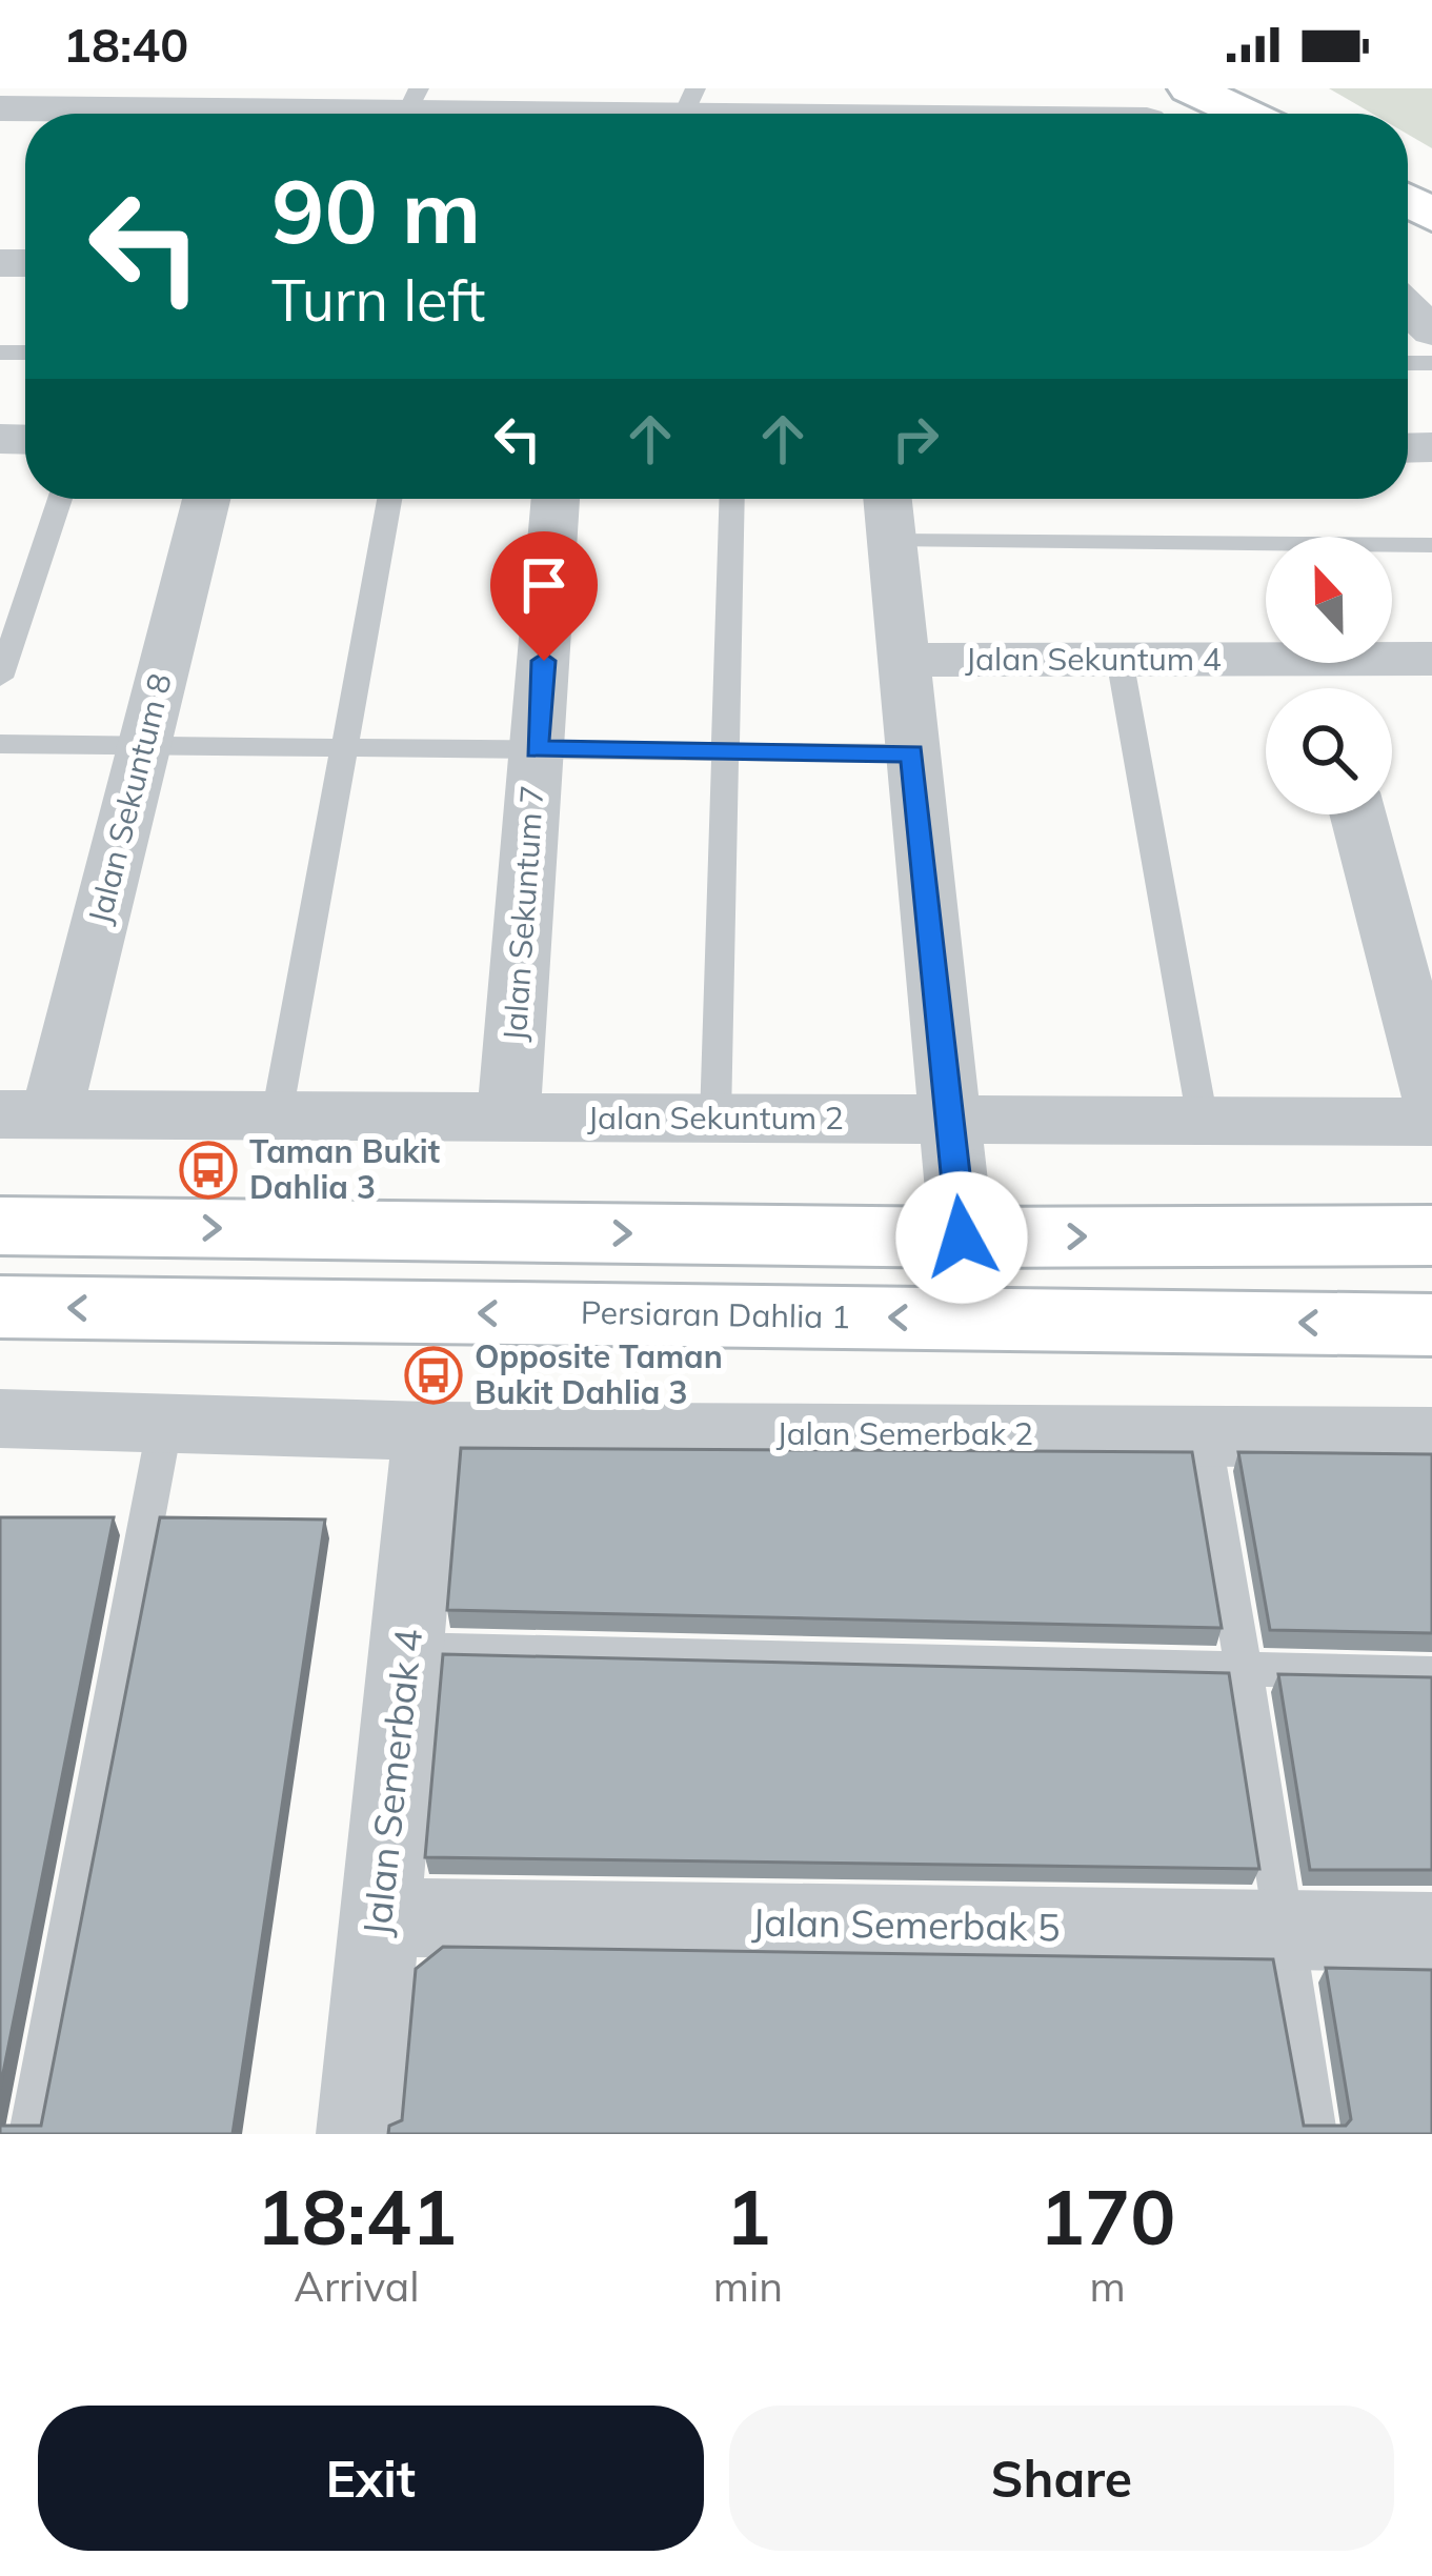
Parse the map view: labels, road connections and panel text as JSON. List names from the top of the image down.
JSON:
{
  "streets": {
    "street": [
      "Jalan Sekuntum 4",
      "Jalan Sekuntum 8",
      "Jalan Sekuntum 7",
      "Jalan Sekuntum 2",
      "Persiaran Dahlia 1",
      "Jalan Semerbak 2",
      "Jalan Semerbak 4",
      "Jalan Semerbak 5"
    ]
  },
  "crossings": [
    ["Jalan Sekuntum 8", "Jalan Sekuntum 2"],
    ["Jalan Sekuntum 7", "Jalan Sekuntum 2"],
    ["Jalan Semerbak 2", "Jalan Semerbak 4"],
    ["Jalan Semerbak 4", "Jalan Semerbak 5"]
  ],
  "places": {
    "bus stop": ["Taman Bukit Dahlia 3", "Opposite Taman Bukit Dahlia 3"]
  },
  "north": "top",
  "page": {
    "status": "18:40",
    "turn": ["90 m", "Turn left"],
    "eta": [
      "18:41",
      "Arrival",
      "1",
      "min",
      "170",
      "m"
    ],
    "buttons": ["Exit", "Share"]
  }
}
